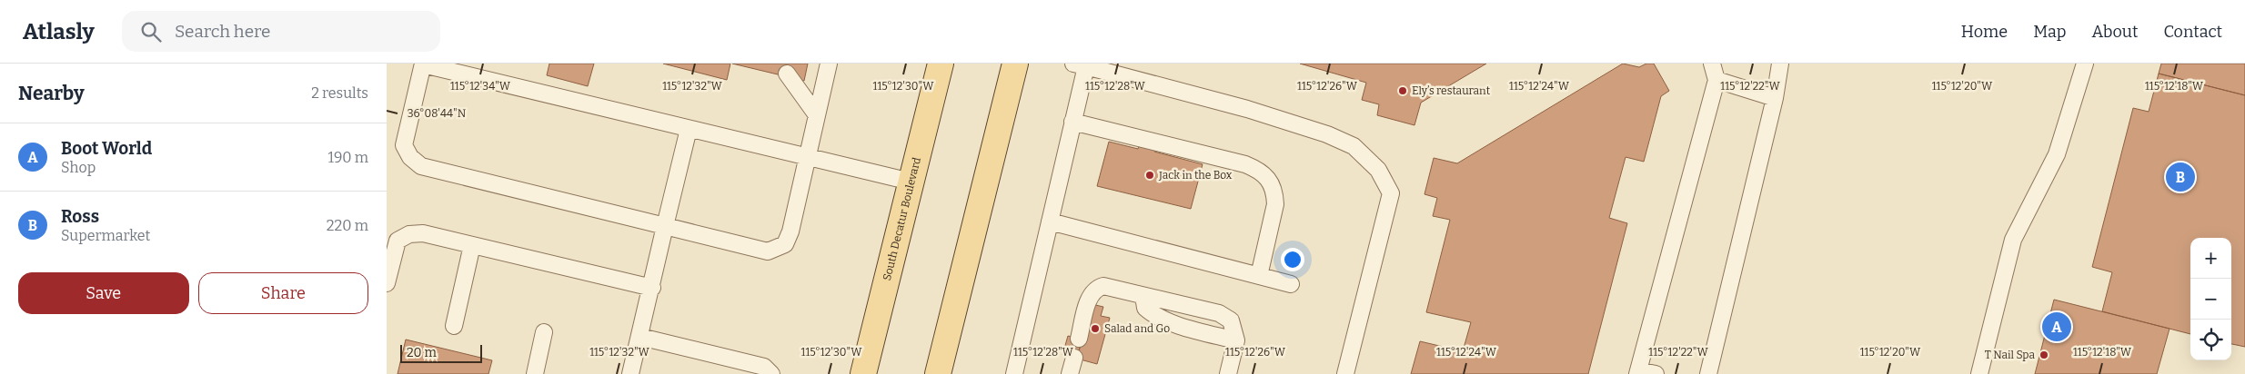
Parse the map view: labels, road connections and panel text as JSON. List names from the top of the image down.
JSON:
{
  "streets": {
    "main road": ["South Decatur Boulevard"]
  },
  "places": [
    "Ely’s restaurant",
    "Jack in the Box",
    "Salad and Go",
    "T Nail Spa"
  ],
  "scale_bar": "20 m",
  "page": {
    "header": "Atlasly",
    "search": "Search here",
    "nav": [
      "Home",
      "Map",
      "About",
      "Contact"
    ],
    "heading": ["Nearby", "2 results"],
    "list": [
      {
        "mark": "A",
        "name": "Boot World",
        "note": "Shop",
        "value": "190 m"
      },
      {
        "mark": "B",
        "name": "Ross",
        "note": "Supermarket",
        "value": "220 m"
      }
    ],
    "pins": ["B", "A"],
    "map_buttons": ["+", "−"],
    "buttons": ["Save", "Share"],
    "scale": "20 m"
  },
  "coordinates": [
    "115°12'34\"W",
    "115°12'32\"W",
    "115°12'30\"W",
    "115°12'28\"W",
    "115°12'26\"W",
    "115°12'24\"W",
    "115°12'22\"W",
    "115°12'20\"W",
    "115°12'18\"W",
    "36°08'44\"N"
  ]
}
